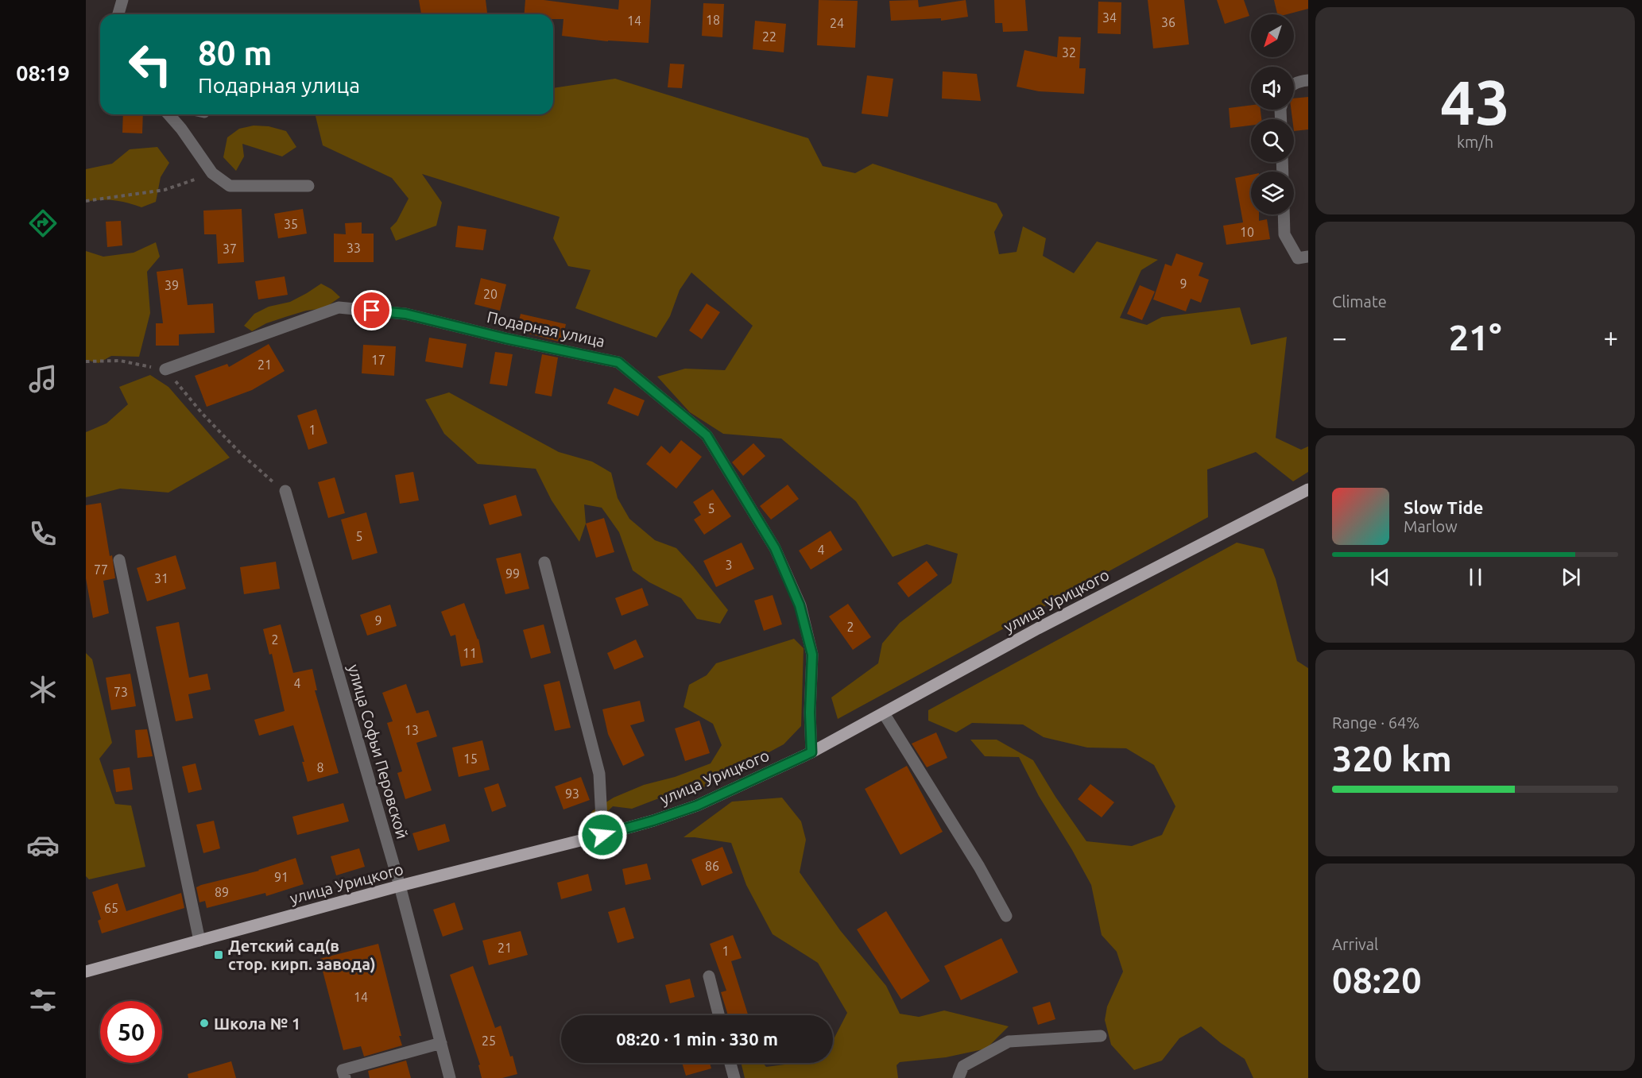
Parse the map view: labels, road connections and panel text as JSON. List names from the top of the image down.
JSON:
{
  "streets": {
    "main road": ["улица Урицкого"],
    "street": ["Подарная улица", "улица Софьи Перовской"]
  },
  "crossings": [
    ["Подарная улица", "улица Урицкого"],
    ["улица Урицкого", "улица Софьи Перовской"]
  ],
  "places": {
    "transit": ["Детский сад(в стор. кирп. завода)"],
    "other": ["Школа № 1"]
  },
  "house_numbers": [
    "34",
    "18",
    "14",
    "36",
    "24",
    "22",
    "32",
    "35",
    "10",
    "33",
    "37",
    "9",
    "39",
    "20",
    "17",
    "21",
    "1",
    "5",
    "5",
    "4",
    "3",
    "77",
    "99",
    "31",
    "9",
    "2",
    "2",
    "11",
    "4",
    "73",
    "13",
    "15",
    "8",
    "93",
    "86",
    "91",
    "89",
    "65",
    "21",
    "1",
    "14",
    "25"
  ],
  "north": "bottom left",
  "page": {
    "tabs": "08:19",
    "tile": [
      ["43", "km/h"],
      "Climate",
      ["Range · 64%", "320 km"],
      ["Arrival", "08:20"]
    ],
    "turn": ["80 m", "Подарная улица"],
    "heat": ["−", "21°", "+"],
    "song": ["Slow Tide", "Marlow"],
    "limit": "50",
    "trip": "08:20 · 1 min · 330 m"
  }
}
